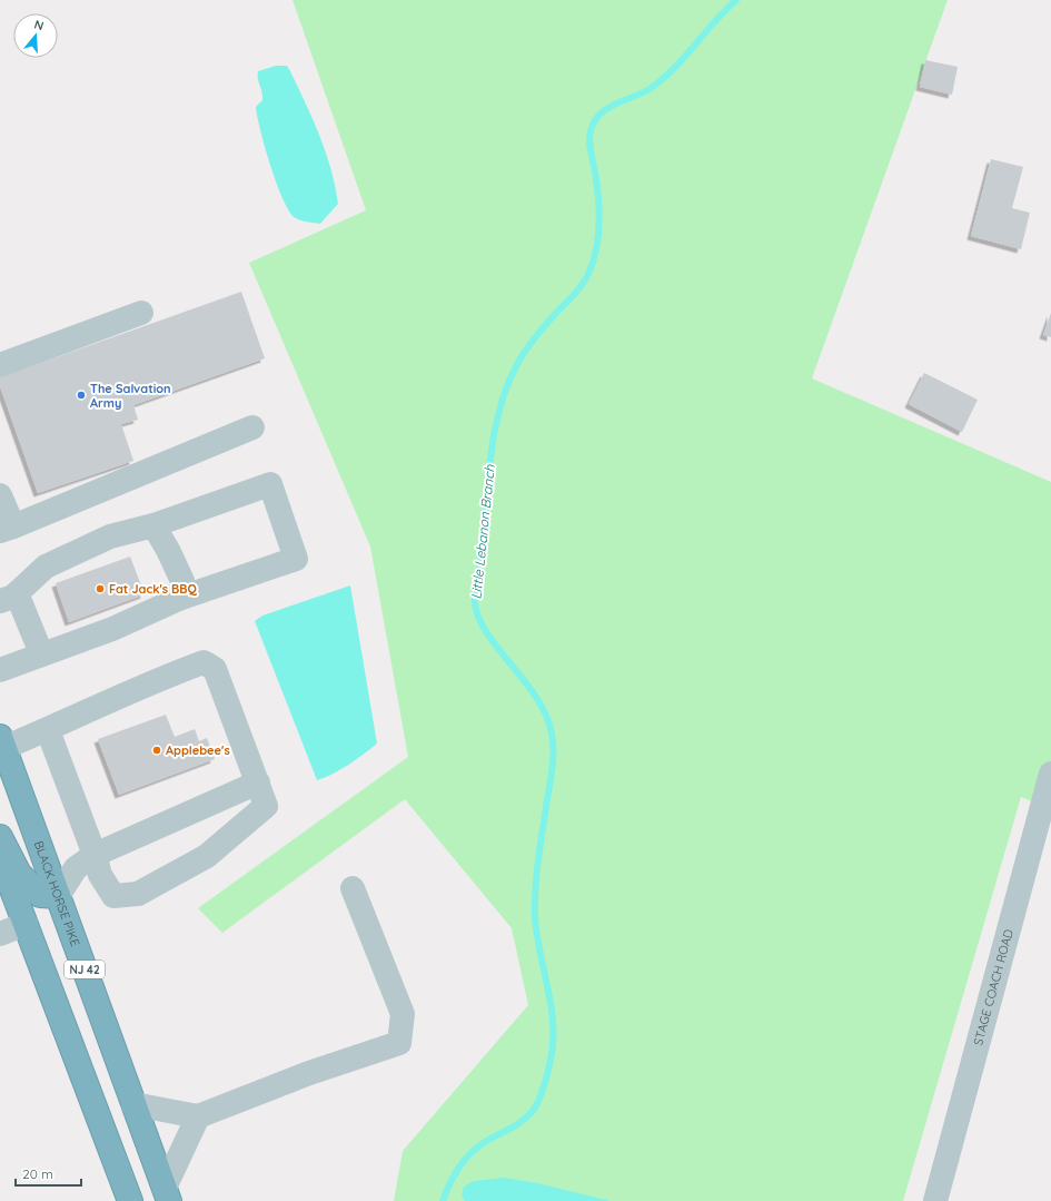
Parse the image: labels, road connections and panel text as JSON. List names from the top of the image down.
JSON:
{
  "streets": {
    "highway": ["BLACK HORSE PIKE", "NJ 42"],
    "street": ["STAGE COACH ROAD"]
  },
  "water": ["Little Lebanon Branch"],
  "places": ["The Salvation Army", "Fat Jack's BBQ", "Applebee's"],
  "scale_bar": "20 m",
  "north": "top"
}
